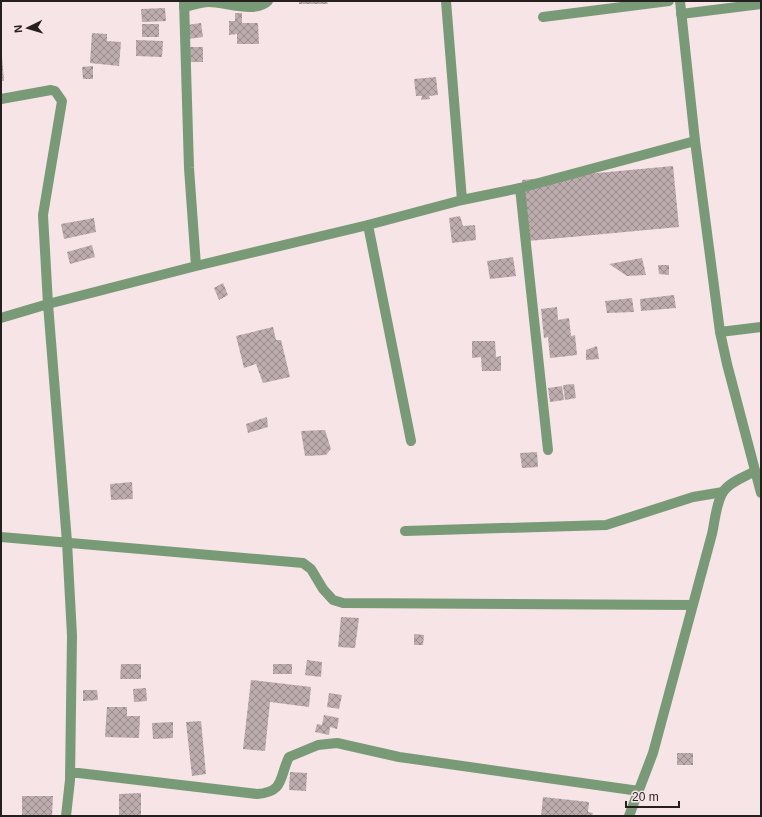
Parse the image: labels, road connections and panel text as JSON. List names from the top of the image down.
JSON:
{
  "scale_bar": "20 m",
  "north": "left"
}
